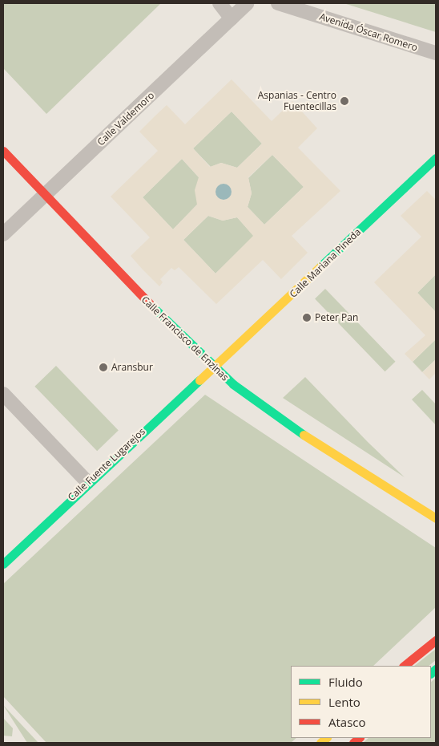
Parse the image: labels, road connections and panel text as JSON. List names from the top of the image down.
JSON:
{
  "streets": {
    "street": [
      "Avenida Óscar Romero",
      "Calle Valdemoro",
      "Calle Mariana Pineda",
      "Calle Francisco de Enzinas",
      "Calle Fuente Lugarejos"
    ]
  },
  "crossings": [
    ["Calle Valdemoro", "Calle Francisco de Enzinas"],
    ["Calle Mariana Pineda", "Calle Francisco de Enzinas"],
    ["Calle Mariana Pineda", "Calle Fuente Lugarejos"],
    ["Calle Francisco de Enzinas", "Calle Fuente Lugarejos"]
  ],
  "places": ["Aspanias - Centro Fuentecillas", "Peter Pan", "Aransbur"],
  "legend": ["Fluido", "Lento", "Atasco"]
}
